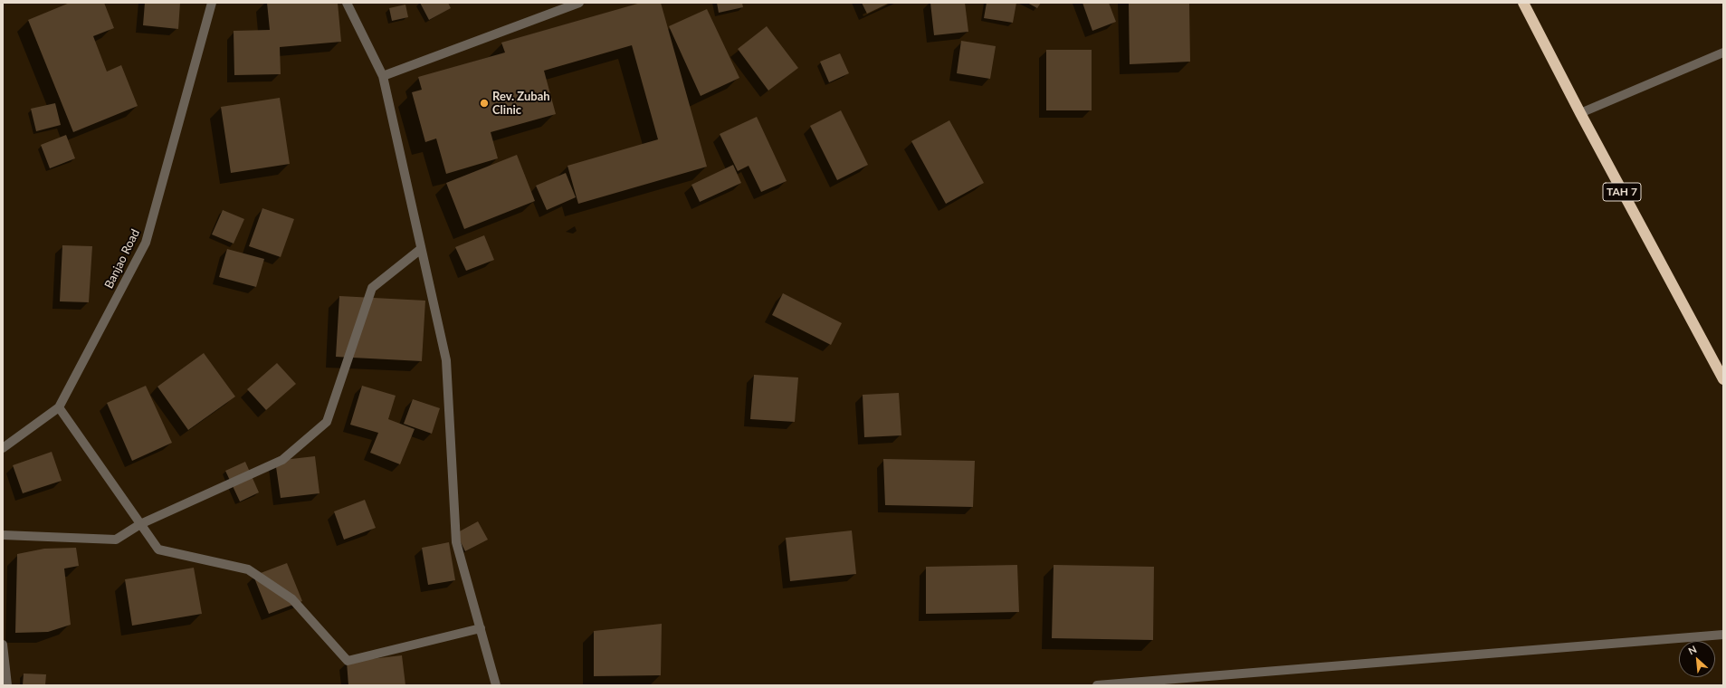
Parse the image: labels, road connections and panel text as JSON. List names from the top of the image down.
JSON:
{
  "streets": {
    "highway": ["TAH 7"],
    "street": ["Banjao Road"]
  },
  "places": ["Rev. Zubah Clinic"],
  "north": "top left"
}
